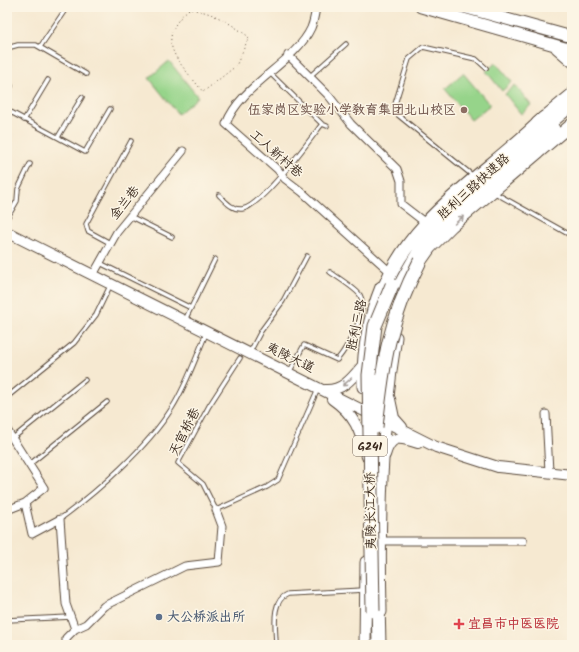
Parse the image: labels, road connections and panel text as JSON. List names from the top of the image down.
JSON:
{
  "streets": {
    "highway": ["胜利三路快速路", "G241", "夷陵长江大桥"],
    "main road": ["胜利三路", "夷陵大道"],
    "street": ["工人新村巷", "金兰巷"],
    "lane": ["天官桥巷"]
  },
  "crossings": [
    ["工人新村巷", "胜利三路"],
    ["胜利三路快速路", "夷陵长江大桥"],
    ["金兰巷", "夷陵大道"],
    ["胜利三路", "夷陵大道"],
    ["夷陵大道", "夷陵长江大桥"]
  ],
  "places": {
    "other": ["伍家岗区实验小学教育集团北山校区", "大公桥派出所"],
    "health": ["宜昌市中医医院"]
  }
}
